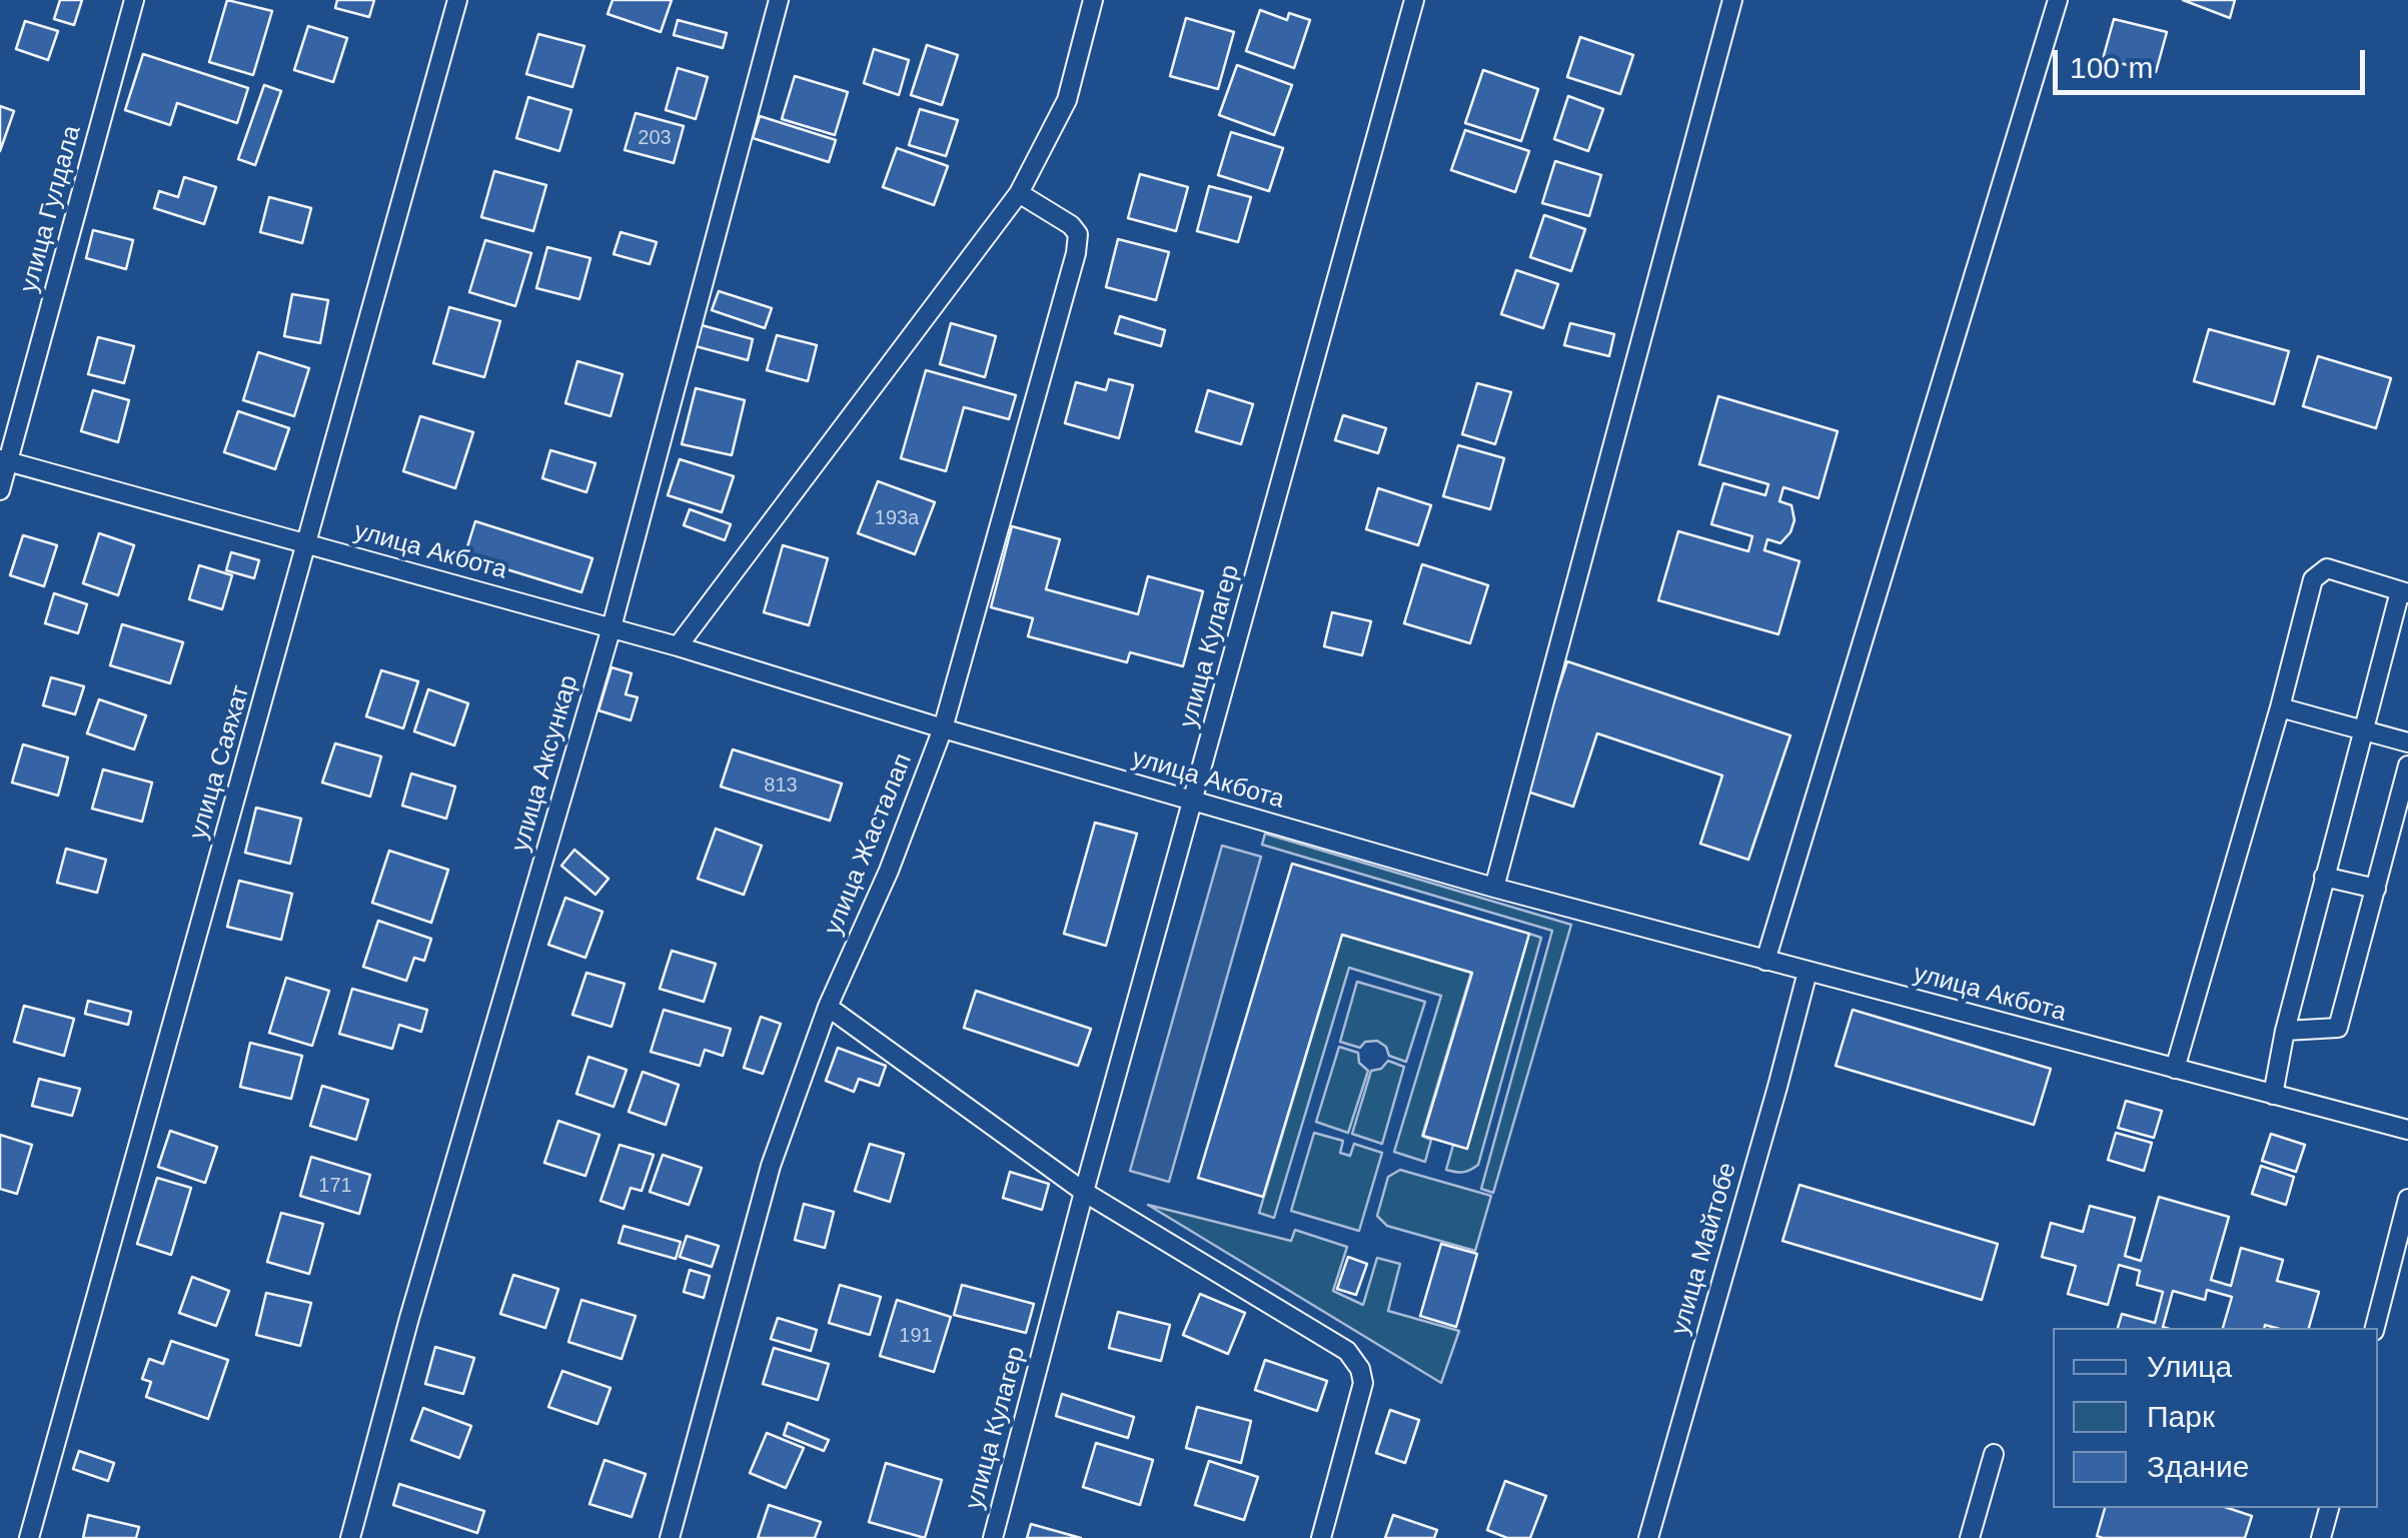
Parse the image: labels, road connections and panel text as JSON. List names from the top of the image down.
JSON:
{
  "streets": {
    "street": [
      "улица Гулдала",
      "улица Акбота",
      "улица Кулагер",
      "улица Саяхат",
      "улица Аксункар",
      "улица Жасталап",
      "улица Майтобе"
    ]
  },
  "crossings": [
    ["улица Гулдала", "улица Акбота"],
    ["улица Акбота", "улица Кулагер"],
    ["улица Акбота", "улица Саяхат"],
    ["улица Акбота", "улица Аксункар"],
    ["улица Акбота", "улица Жасталап"],
    ["улица Акбота", "улица Майтобе"]
  ],
  "house_numbers": [
    "203",
    "193а",
    "813",
    "171",
    "191"
  ],
  "legend": ["Улица", "Парк", "Здание"],
  "scale_bar": "100 m"
}
